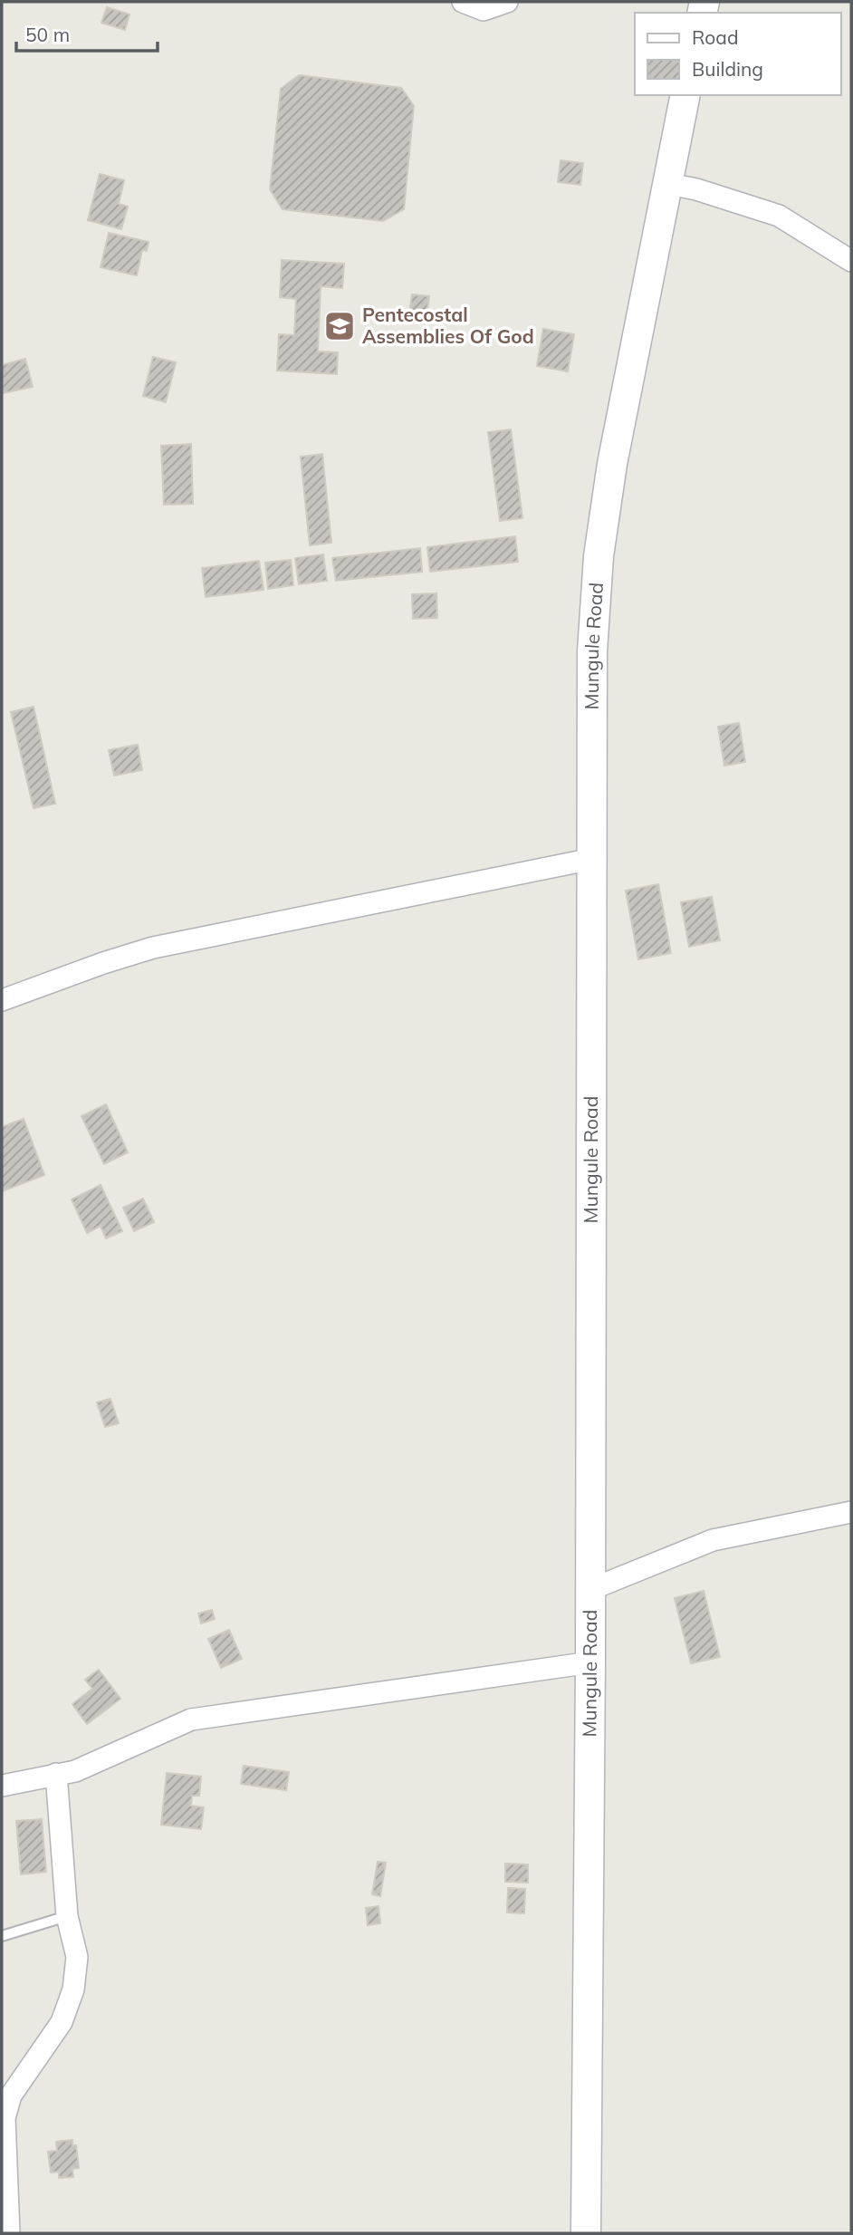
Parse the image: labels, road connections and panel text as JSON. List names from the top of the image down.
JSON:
{
  "streets": {
    "street": ["Mungule Road"]
  },
  "places": {
    "school or university": ["Pentecostal Assemblies Of God"]
  },
  "legend": ["Road", "Building"],
  "scale_bar": "50 m"
}
